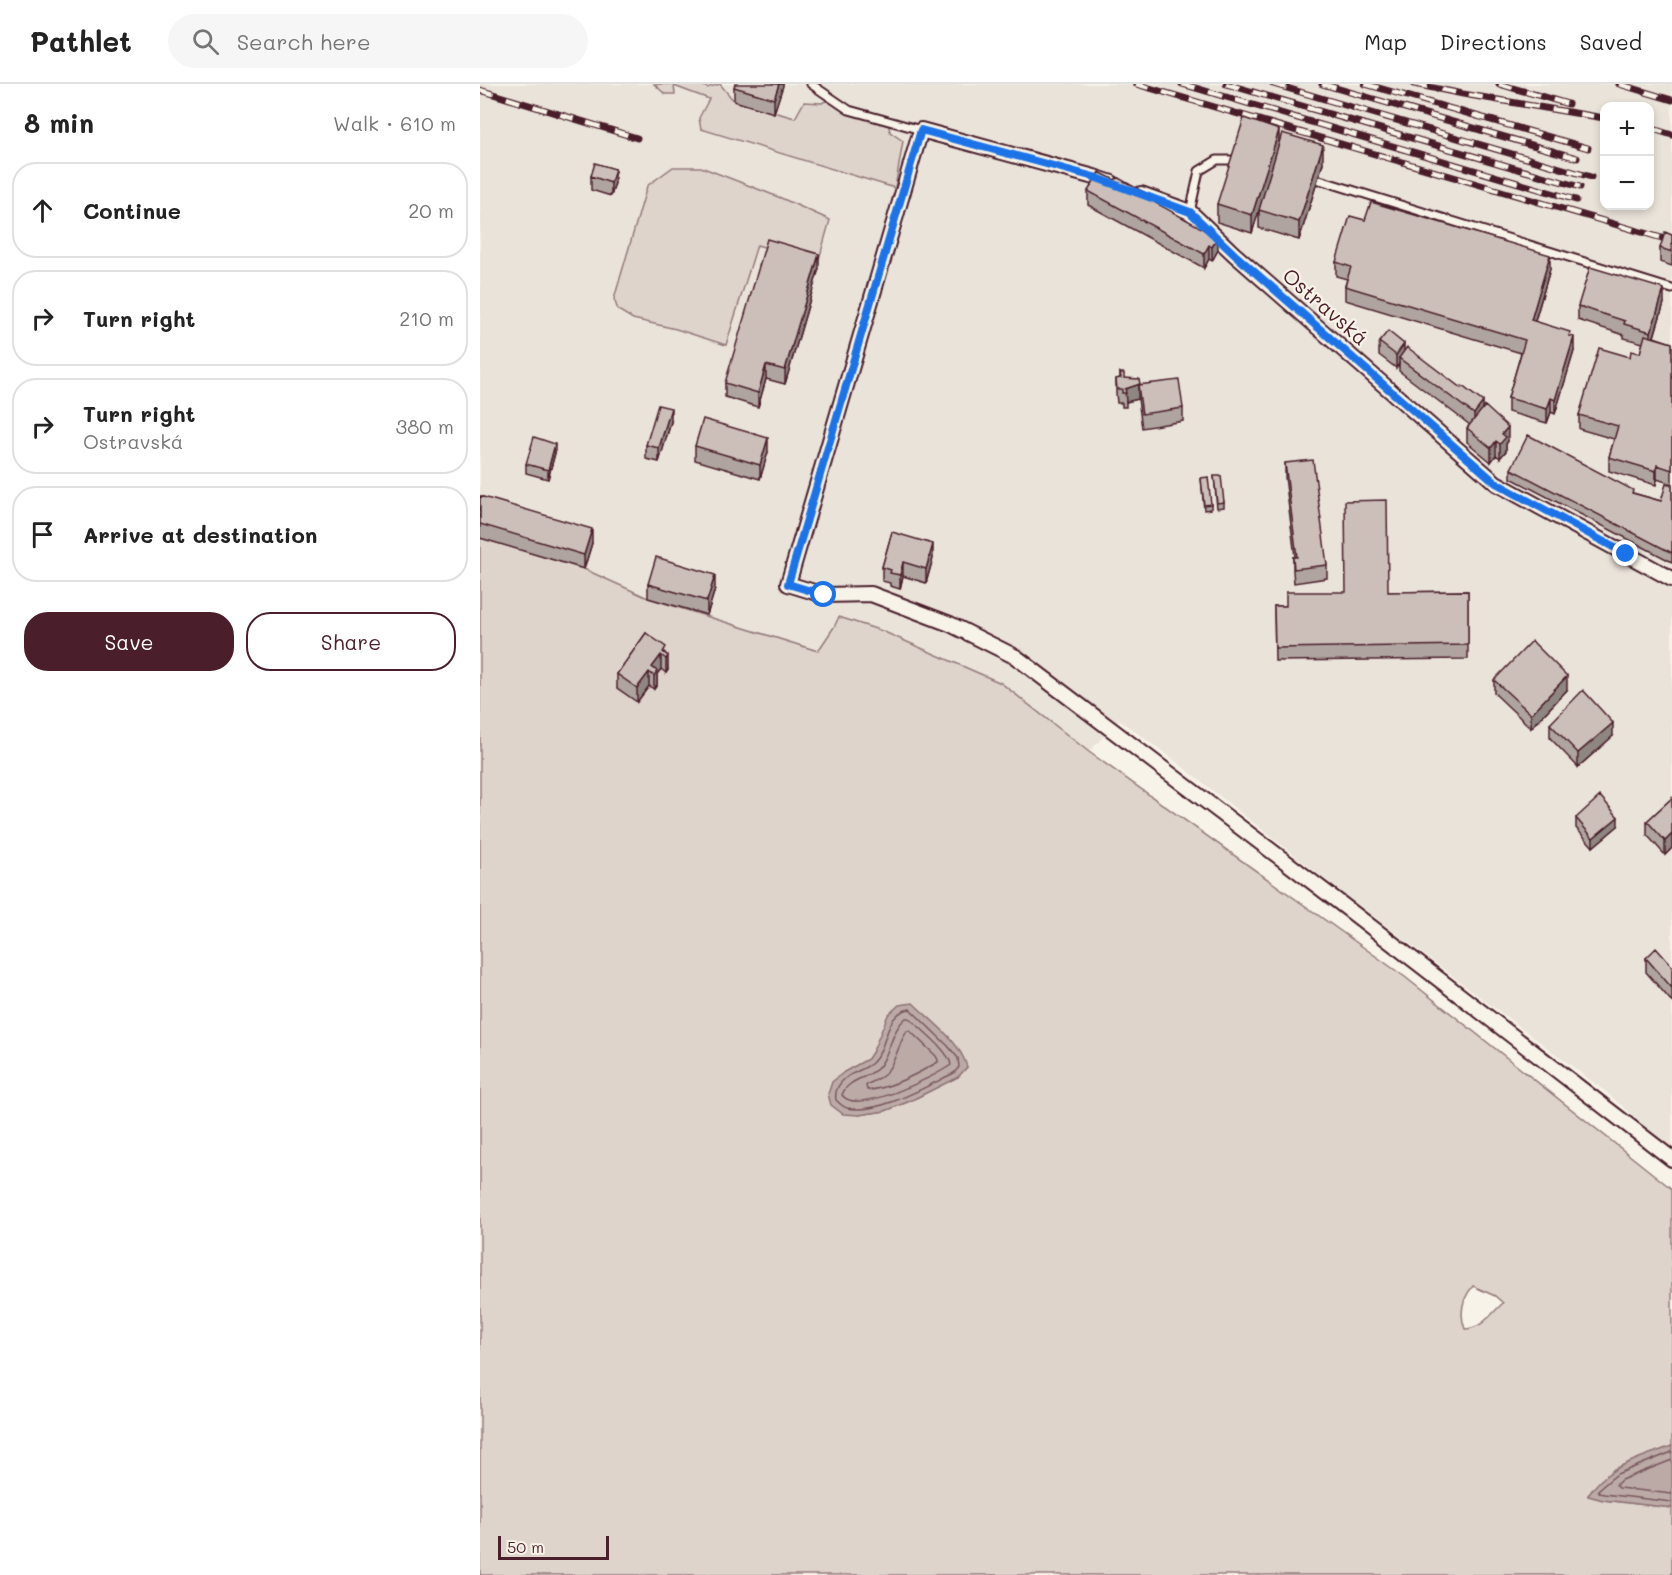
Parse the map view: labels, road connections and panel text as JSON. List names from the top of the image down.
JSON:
{
  "streets": {
    "street": ["Ostravská"]
  },
  "scale_bar": "50 m",
  "page": {
    "header": "Pathlet",
    "search": "Search here",
    "nav": ["Map", "Directions", "Saved"],
    "heading": ["8 min", "Walk · 610 m"],
    "map_buttons": ["+", "−"],
    "list": [
      ["Continue", "20 m"],
      ["Turn right", "210 m"],
      ["Turn right", "Ostravská", "380 m"],
      "Arrive at destination"
    ],
    "buttons": ["Save", "Share"],
    "scale": "50 m"
  }
}
